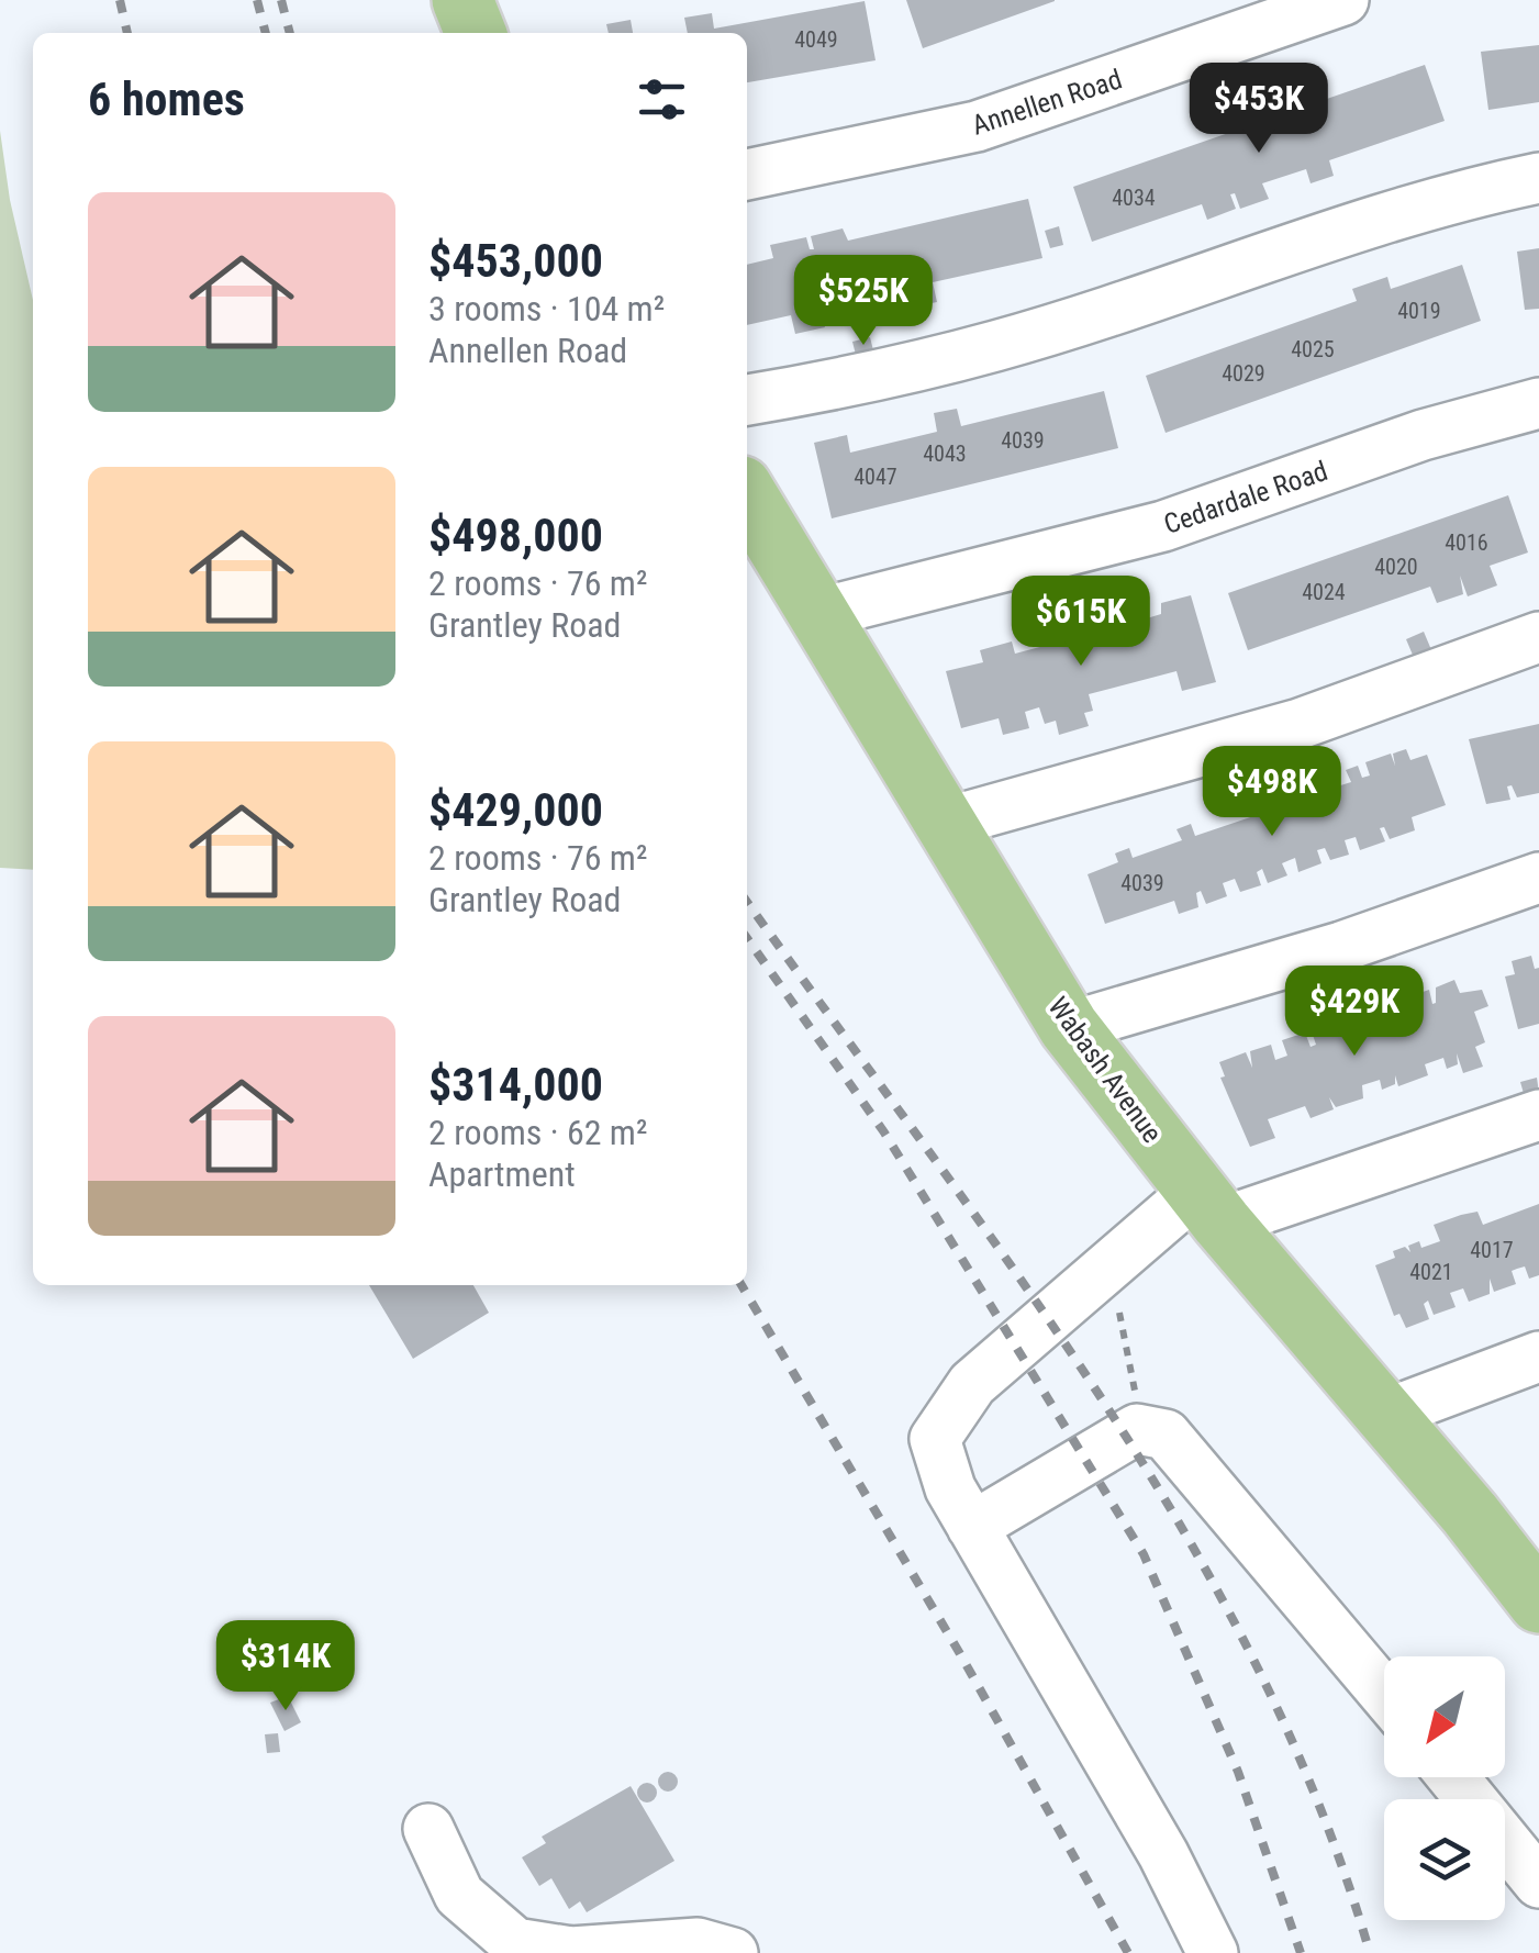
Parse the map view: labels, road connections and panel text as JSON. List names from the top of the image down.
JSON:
{
  "streets": {
    "main road": ["Wabash Avenue"],
    "street": ["Annellen Road", "Cedardale Road"]
  },
  "crossings": [
    ["Cedardale Road", "Wabash Avenue"]
  ],
  "house_numbers": [
    "4049",
    "4034",
    "4019",
    "4025",
    "4029",
    "4039",
    "4043",
    "4047",
    "4016",
    "4020",
    "4024",
    "4039",
    "4017",
    "4021"
  ],
  "north": "bottom left",
  "page": {
    "heading": "6 homes",
    "price": [
      "$453K",
      "$525K",
      "$615K",
      "$498K",
      "$429K",
      "$314K"
    ],
    "list": [
      {
        "name": "$453,000",
        "note": "3 rooms · 104 m² · Annellen Road"
      },
      {
        "name": "$498,000",
        "note": "2 rooms · 76 m² · Grantley Road"
      },
      {
        "name": "$429,000",
        "note": "2 rooms · 76 m² · Grantley Road"
      },
      {
        "name": "$314,000",
        "note": "2 rooms · 62 m² · Apartment"
      }
    ]
  }
}
